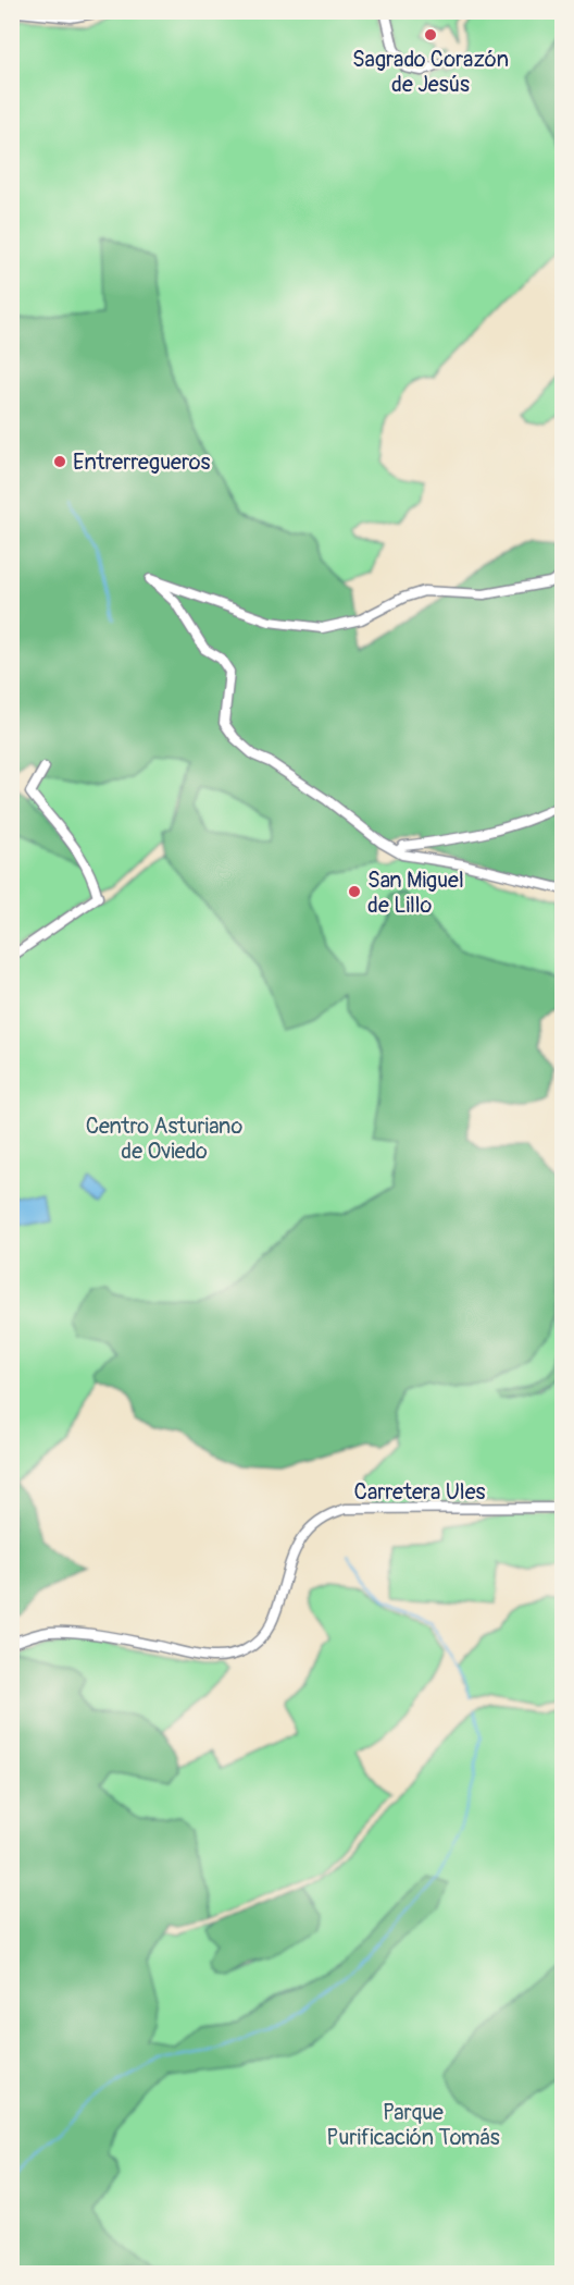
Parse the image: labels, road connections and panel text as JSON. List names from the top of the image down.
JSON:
{
  "streets": {
    "street": ["Carretera Ules"]
  },
  "parks": ["Centro Asturiano de Oviedo", "Parque Purificación Tomás"],
  "places": ["Sagrado Corazón de Jesús", "Entrerregueros", "San Miguel de Lillo"]
}
